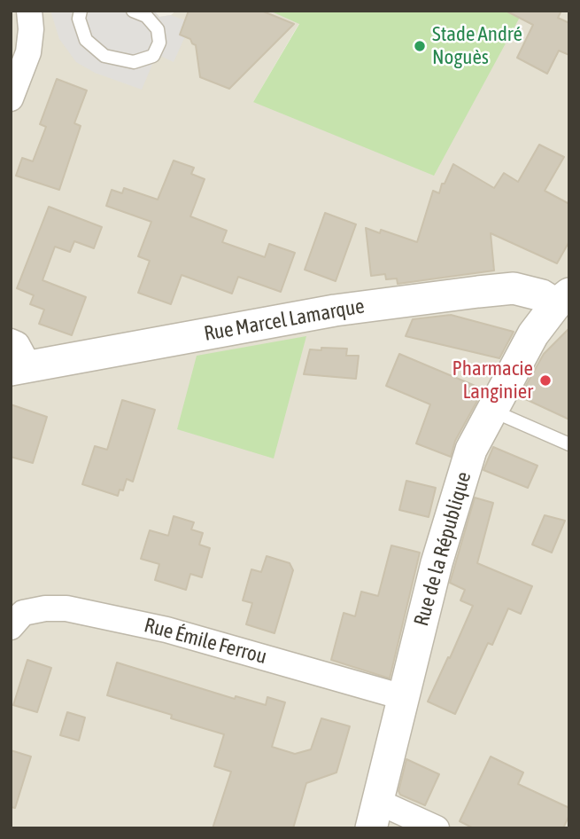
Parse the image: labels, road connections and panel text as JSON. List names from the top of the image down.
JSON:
{
  "streets": {
    "street": ["Rue Marcel Lamarque", "Rue de la République", "Rue Émile Ferrou"]
  },
  "crossings": [
    ["Rue Marcel Lamarque", "Rue de la République"],
    ["Rue de la République", "Rue Émile Ferrou"]
  ],
  "places": ["Stade André Noguès", "Pharmacie Langinier"]
}
